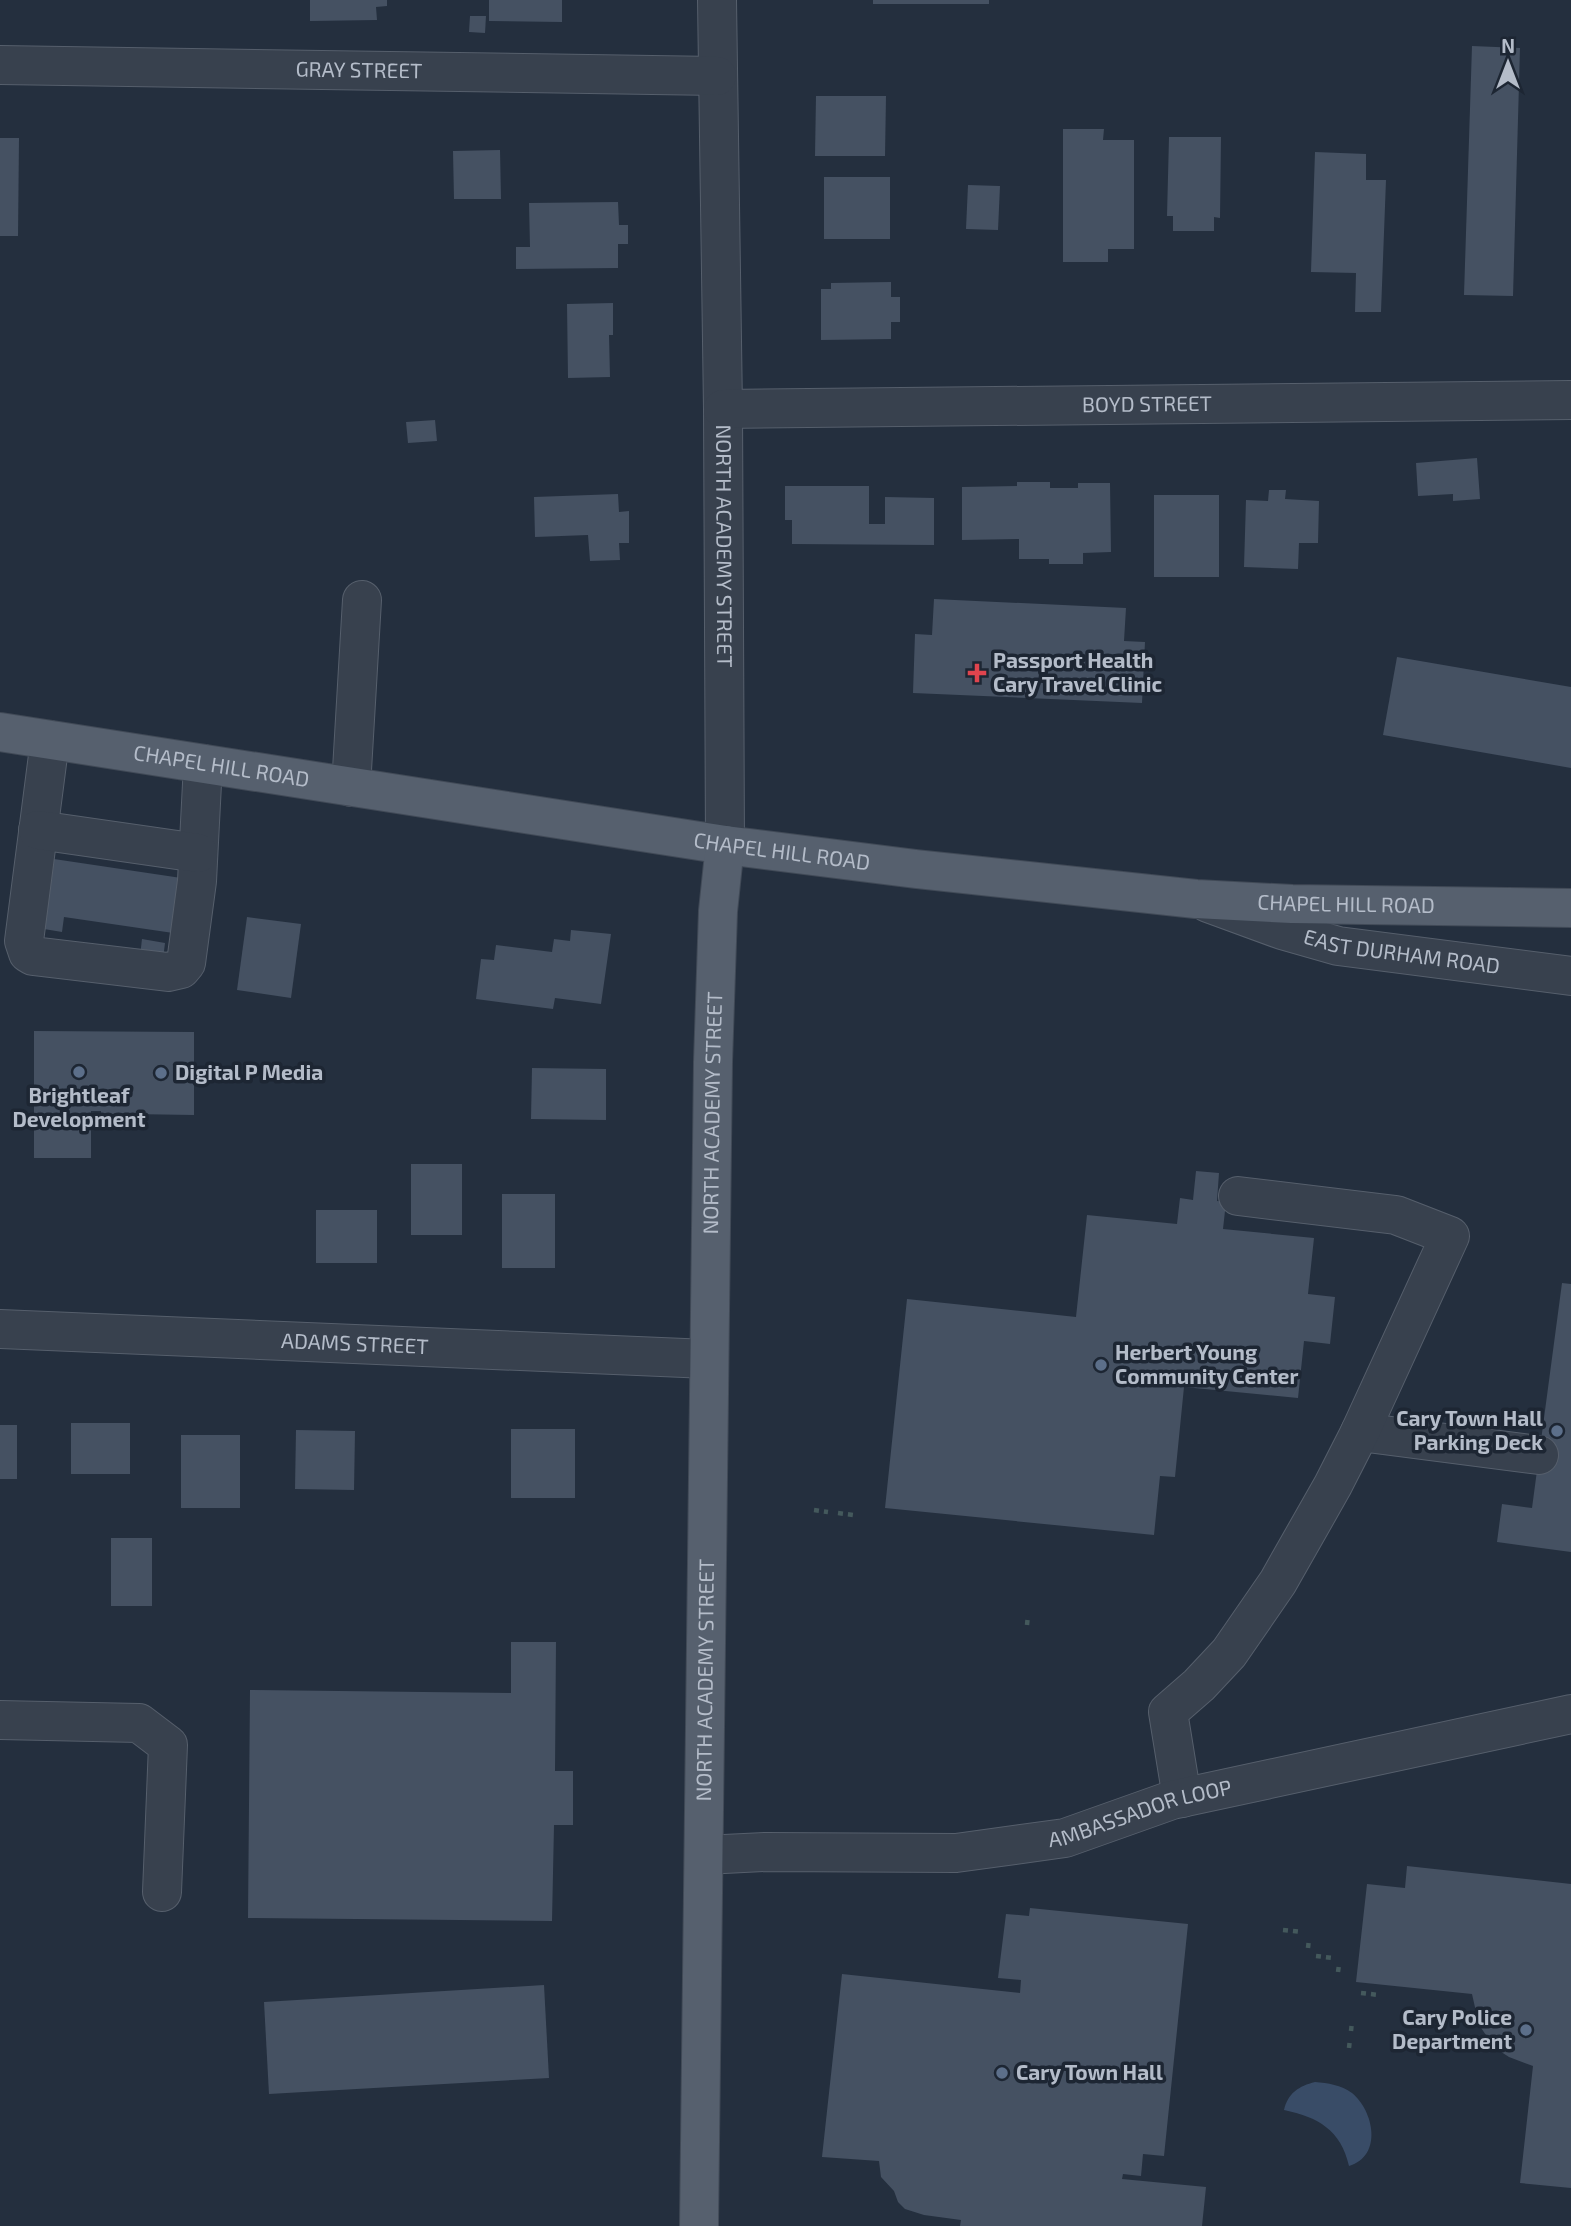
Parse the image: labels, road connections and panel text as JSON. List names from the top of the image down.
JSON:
{
  "streets": {
    "main road": ["NORTH ACADEMY STREET", "CHAPEL HILL ROAD"],
    "street": [
      "GRAY STREET",
      "BOYD STREET",
      "EAST DURHAM ROAD",
      "ADAMS STREET",
      "AMBASSADOR LOOP"
    ]
  },
  "crossings": [
    ["GRAY STREET", "NORTH ACADEMY STREET"],
    ["BOYD STREET", "NORTH ACADEMY STREET"],
    ["NORTH ACADEMY STREET", "CHAPEL HILL ROAD"],
    ["NORTH ACADEMY STREET", "ADAMS STREET"],
    ["NORTH ACADEMY STREET", "AMBASSADOR LOOP"],
    ["CHAPEL HILL ROAD", "EAST DURHAM ROAD"]
  ],
  "places": {
    "health": ["Passport Health Cary Travel Clinic"],
    "other": [
      "Brightleaf Development",
      "Digital P Media",
      "Herbert Young Community Center",
      "Cary Town Hall Parking Deck",
      "Cary Police Department",
      "Cary Town Hall"
    ]
  },
  "north": "top"
}
